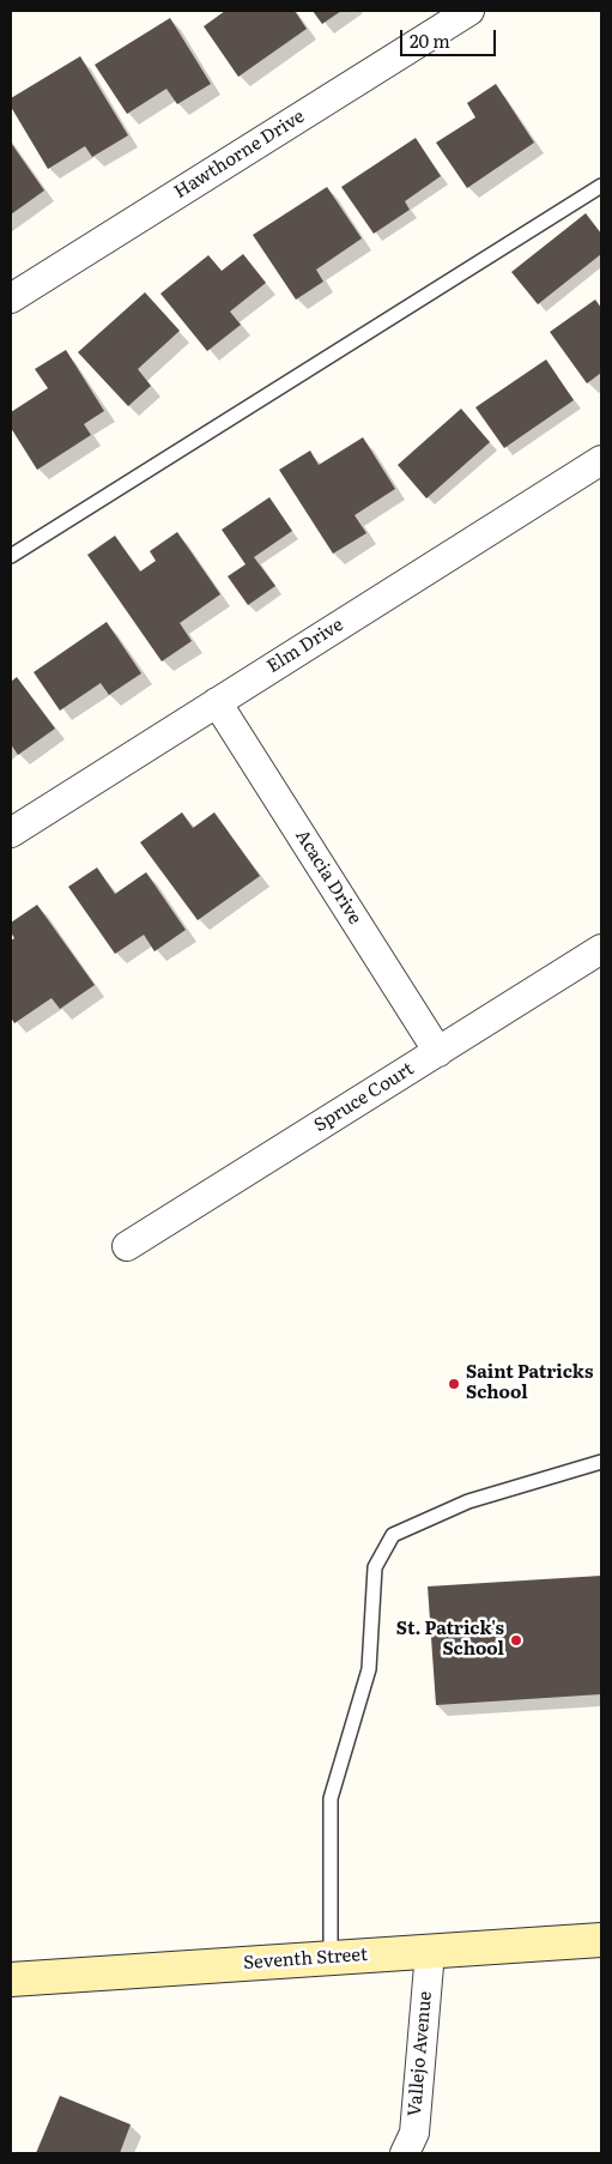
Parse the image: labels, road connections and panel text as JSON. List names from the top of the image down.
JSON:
{
  "streets": {
    "street": [
      "Hawthorne Drive",
      "Elm Drive",
      "Acacia Drive",
      "Spruce Court",
      "Seventh Street",
      "Vallejo Avenue"
    ]
  },
  "crossings": [
    ["Elm Drive", "Acacia Drive"],
    ["Acacia Drive", "Spruce Court"],
    ["Seventh Street", "Vallejo Avenue"]
  ],
  "places": ["Saint Patricks School", "St. Patrick's School"],
  "scale_bar": "20 m"
}
